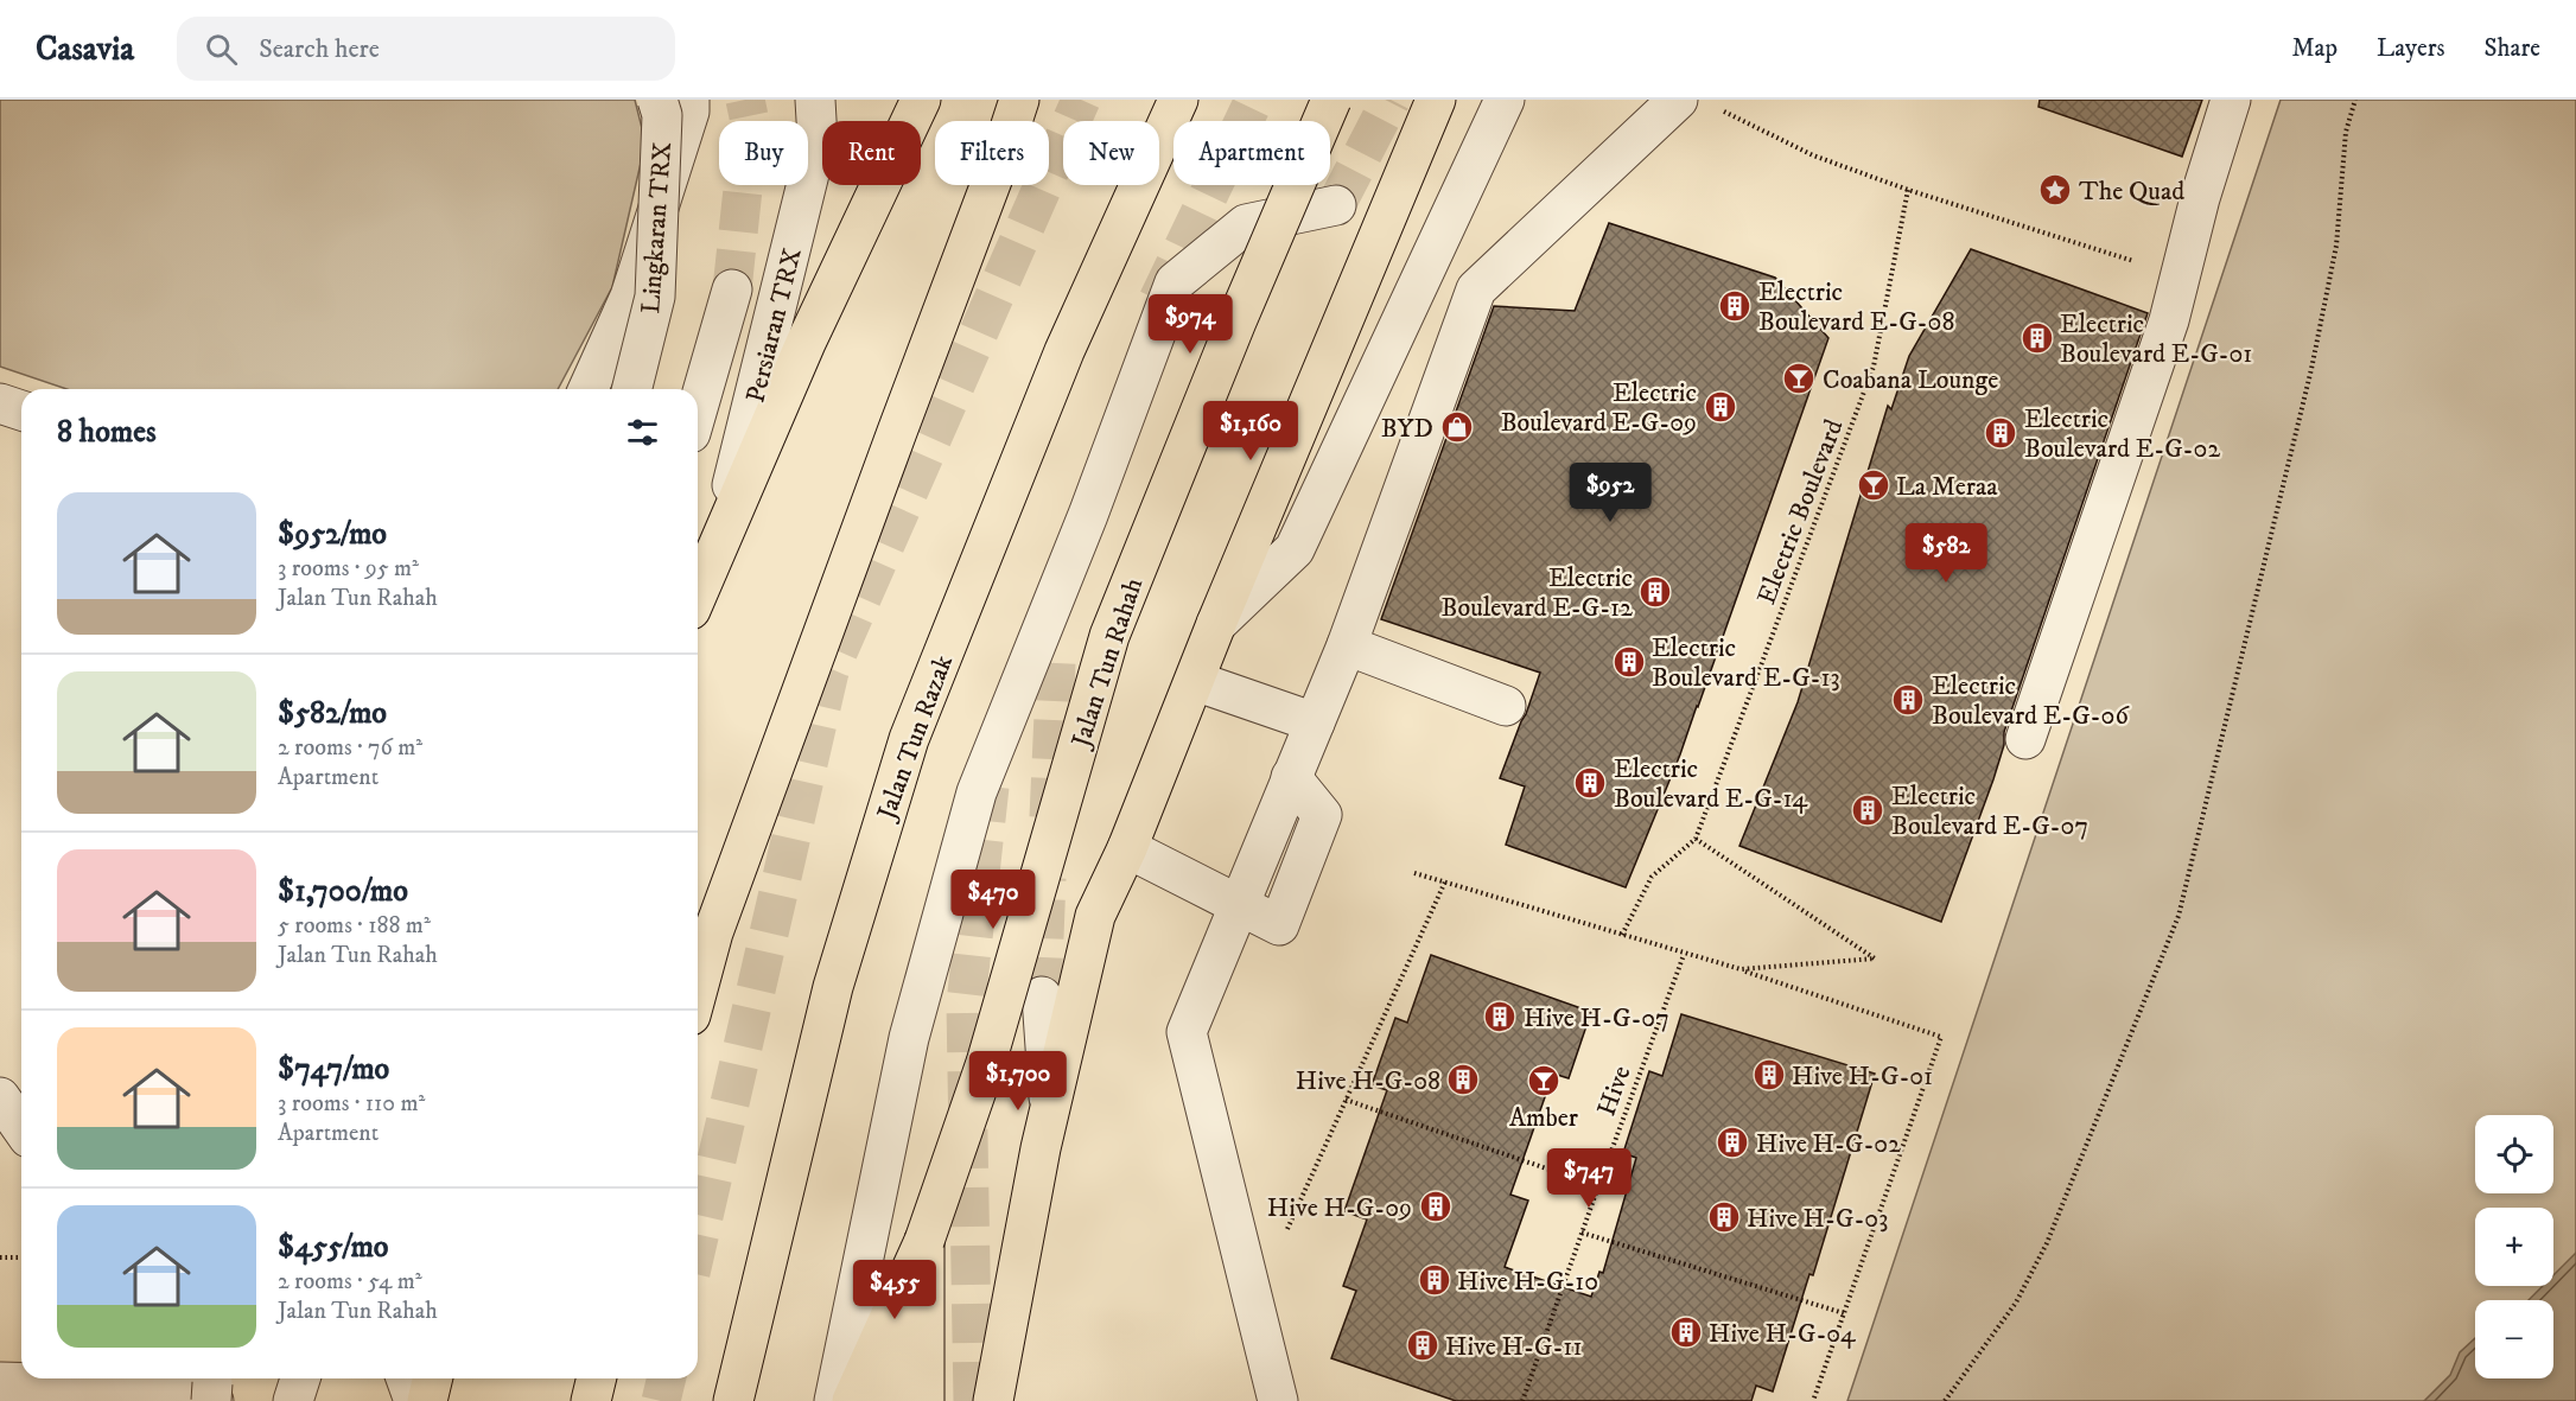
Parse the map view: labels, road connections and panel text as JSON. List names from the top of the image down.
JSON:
{
  "streets": {
    "main road": ["Jalan Tun Rahah", "Jalan Tun Razak"],
    "lane": ["Lingkaran TRX", "Persiaran TRX"],
    "path": ["Electric Boulevard", "Hive"]
  },
  "places": {
    "place": ["The Quad"],
    "building": [
      "Electric Boulevard E-G-08",
      "Electric Boulevard E-G-01",
      "Electric Boulevard E-G-09",
      "Electric Boulevard E-G-02",
      "Electric Boulevard E-G-12",
      "Electric Boulevard E-G-13",
      "Electric Boulevard E-G-06",
      "Electric Boulevard E-G-14",
      "Electric Boulevard E-G-07",
      "Hive H-G-07",
      "Hive H-G-01",
      "Hive H-G-08",
      "Hive H-G-02",
      "Hive H-G-09",
      "Hive H-G-03",
      "Hive H-G-10",
      "Hive H-G-04",
      "Hive H-G-11"
    ],
    "bar": ["Coabana Lounge", "La Meraa", "Amber"],
    "shop": ["BYD"]
  },
  "page": {
    "header": "Casavia",
    "search": "Search here",
    "nav": ["Map", "Layers", "Share"],
    "chip": [
      "Buy",
      "Rent",
      "Filters",
      "New",
      "Apartment"
    ],
    "price": [
      "$974",
      "$1,160",
      "$952",
      "$582",
      "$470",
      "$1,700",
      "$747",
      "$455"
    ],
    "heading": "8 homes",
    "list": [
      {
        "name": "$952/mo",
        "note": "3 rooms · 95 m² · Jalan Tun Rahah"
      },
      {
        "name": "$582/mo",
        "note": "2 rooms · 76 m² · Apartment"
      },
      {
        "name": "$1,700/mo",
        "note": "5 rooms · 188 m² · Jalan Tun Rahah"
      },
      {
        "name": "$747/mo",
        "note": "3 rooms · 110 m² · Apartment"
      },
      {
        "name": "$455/mo",
        "note": "2 rooms · 54 m² · Jalan Tun Rahah"
      }
    ],
    "map_buttons": ["+", "−"]
  }
}
